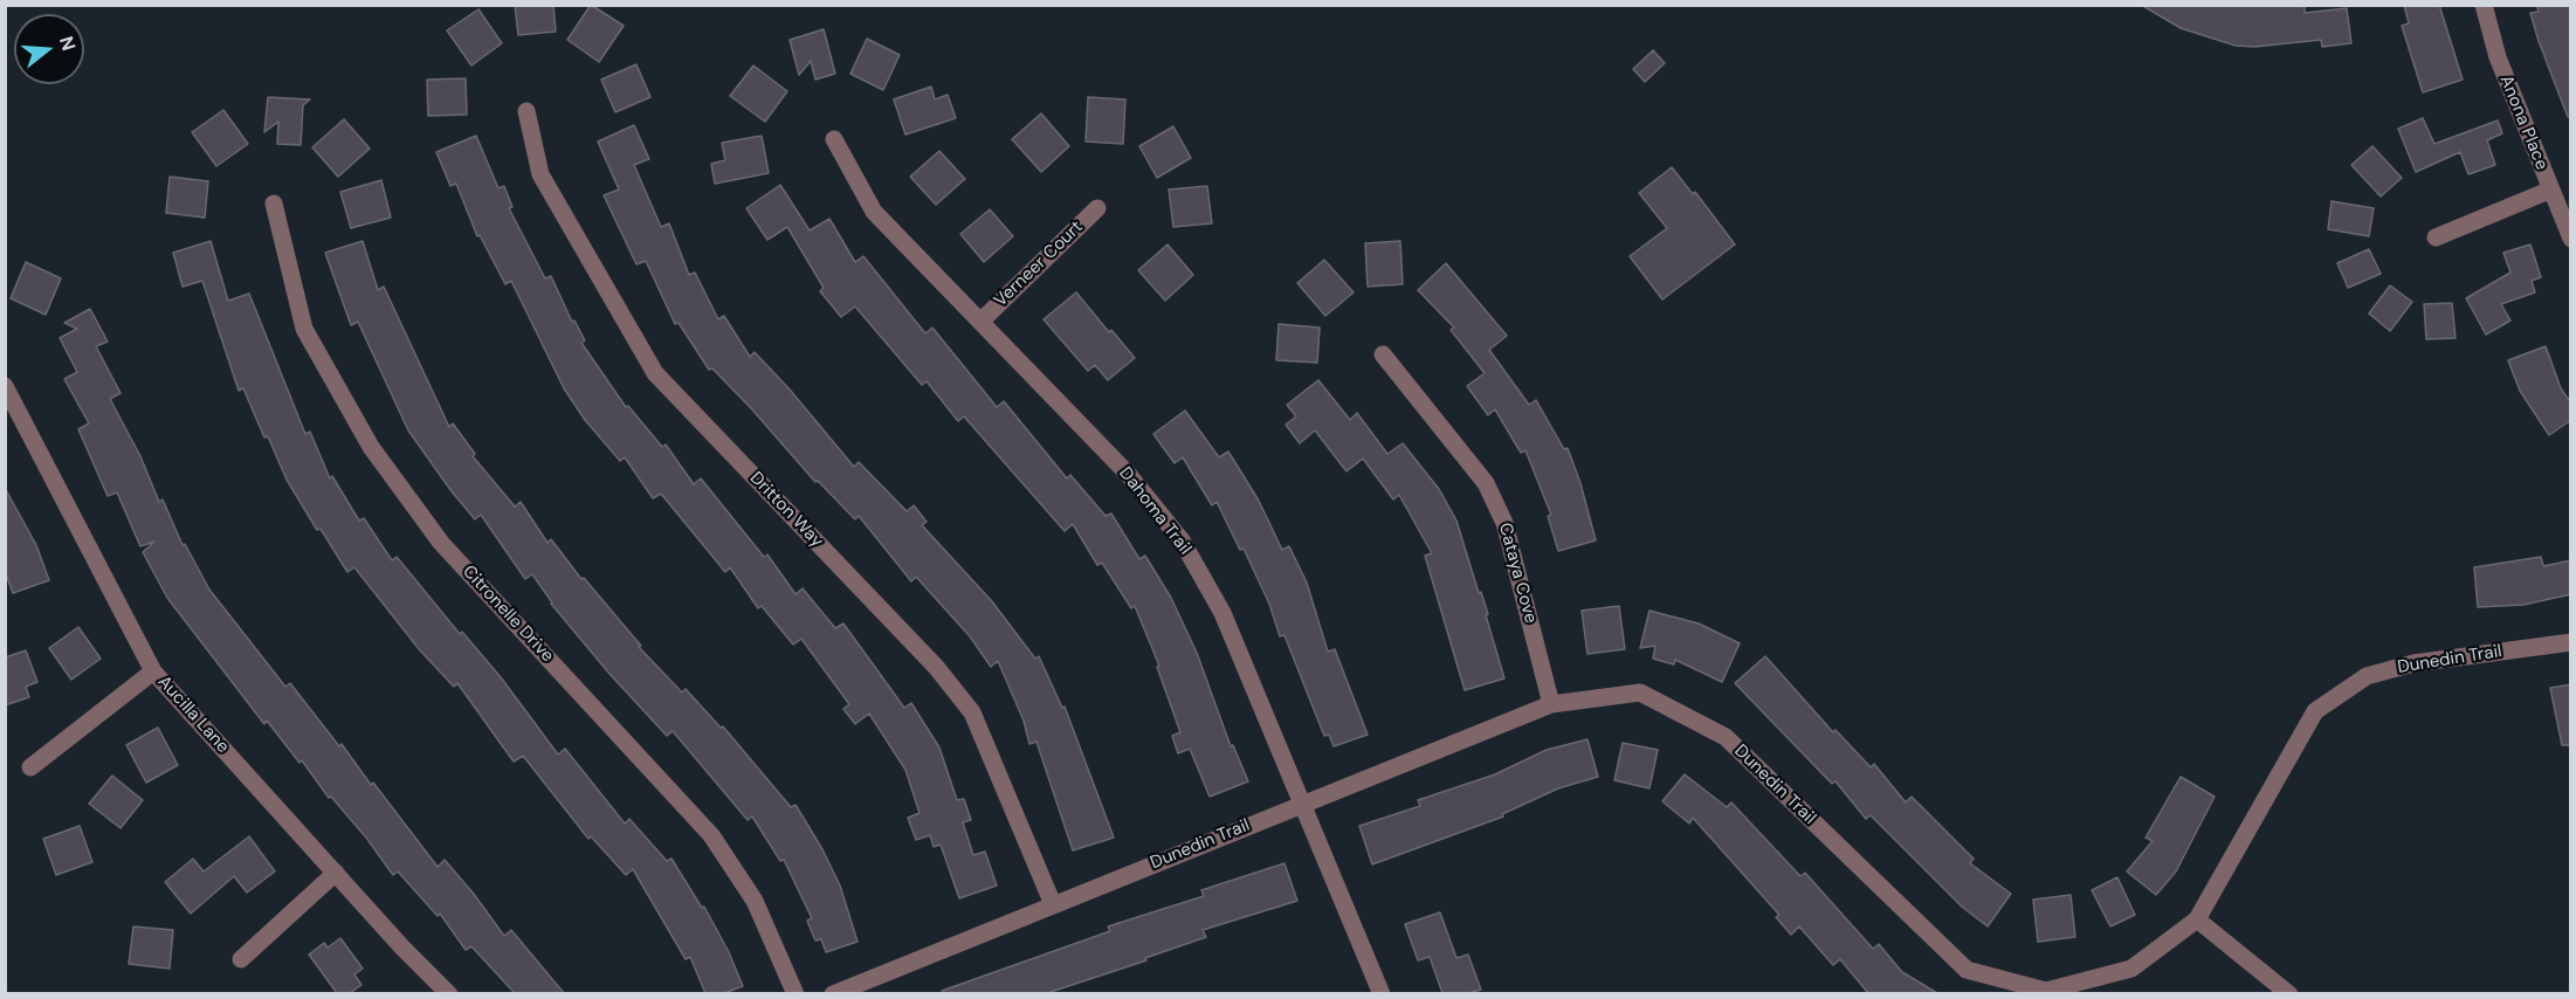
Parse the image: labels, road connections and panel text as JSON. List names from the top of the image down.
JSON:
{
  "streets": {
    "street": [
      "Anona Place",
      "Verneer Court",
      "Dritton Way",
      "Dahoma Trail",
      "Cataya Cove",
      "Citronelle Drive",
      "Dunedin Trail",
      "Aucilla Lane"
    ]
  },
  "crossings": [
    ["Verneer Court", "Dahoma Trail"],
    ["Dritton Way", "Dunedin Trail"],
    ["Dahoma Trail", "Dunedin Trail"],
    ["Cataya Cove", "Dunedin Trail"]
  ],
  "north": "right"
}
